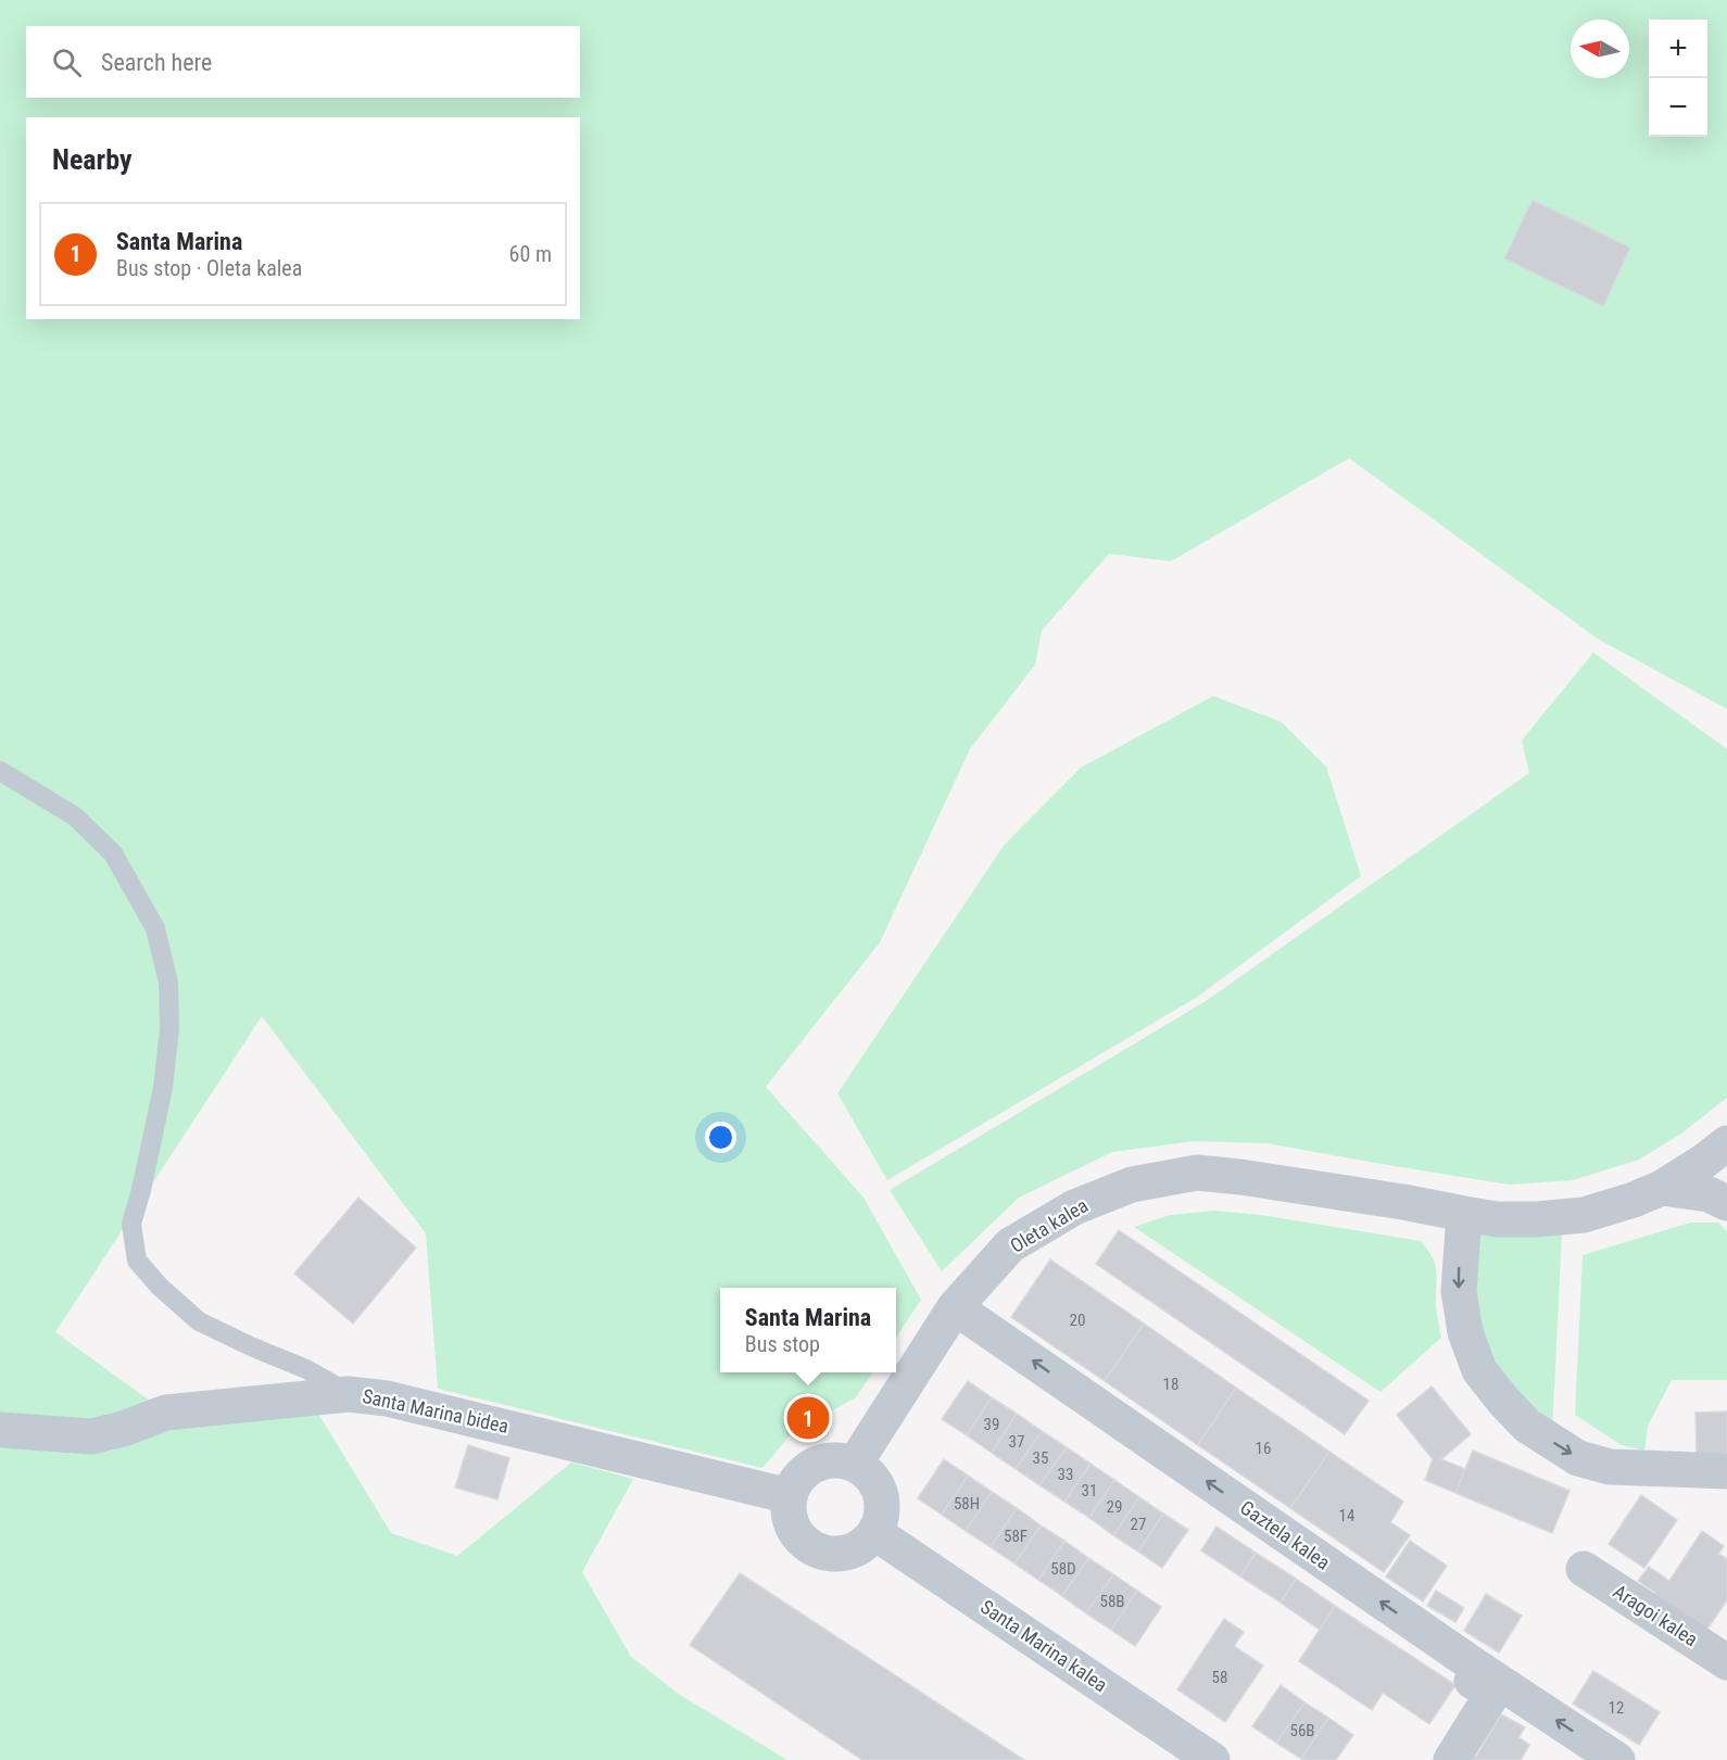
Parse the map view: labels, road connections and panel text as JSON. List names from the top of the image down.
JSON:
{
  "streets": {
    "street": [
      "Oleta kalea",
      "Santa Marina bidea",
      "Gaztela kalea",
      "Aragoi kalea",
      "Santa Marina kalea"
    ]
  },
  "crossings": [
    ["Oleta kalea", "Santa Marina bidea"],
    ["Oleta kalea", "Gaztela kalea"],
    ["Oleta kalea", "Santa Marina kalea"],
    ["Santa Marina bidea", "Santa Marina kalea"]
  ],
  "one_way": ["Gaztela kalea"],
  "house_numbers": [
    "20",
    "18",
    "39",
    "37",
    "16",
    "35",
    "33",
    "31",
    "58H",
    "29",
    "14",
    "27",
    "58F",
    "58D",
    "58B",
    "58",
    "12",
    "56B"
  ],
  "north": "left",
  "page": {
    "map_buttons": ["+", "−"],
    "search": "Search here",
    "heading": "Nearby",
    "list": [
      {
        "mark": "1",
        "name": "Santa Marina",
        "note": "Bus stop · Oleta kalea",
        "value": "60 m"
      }
    ],
    "popup": ["Santa Marina", "Bus stop"],
    "pins": "1"
  }
}
